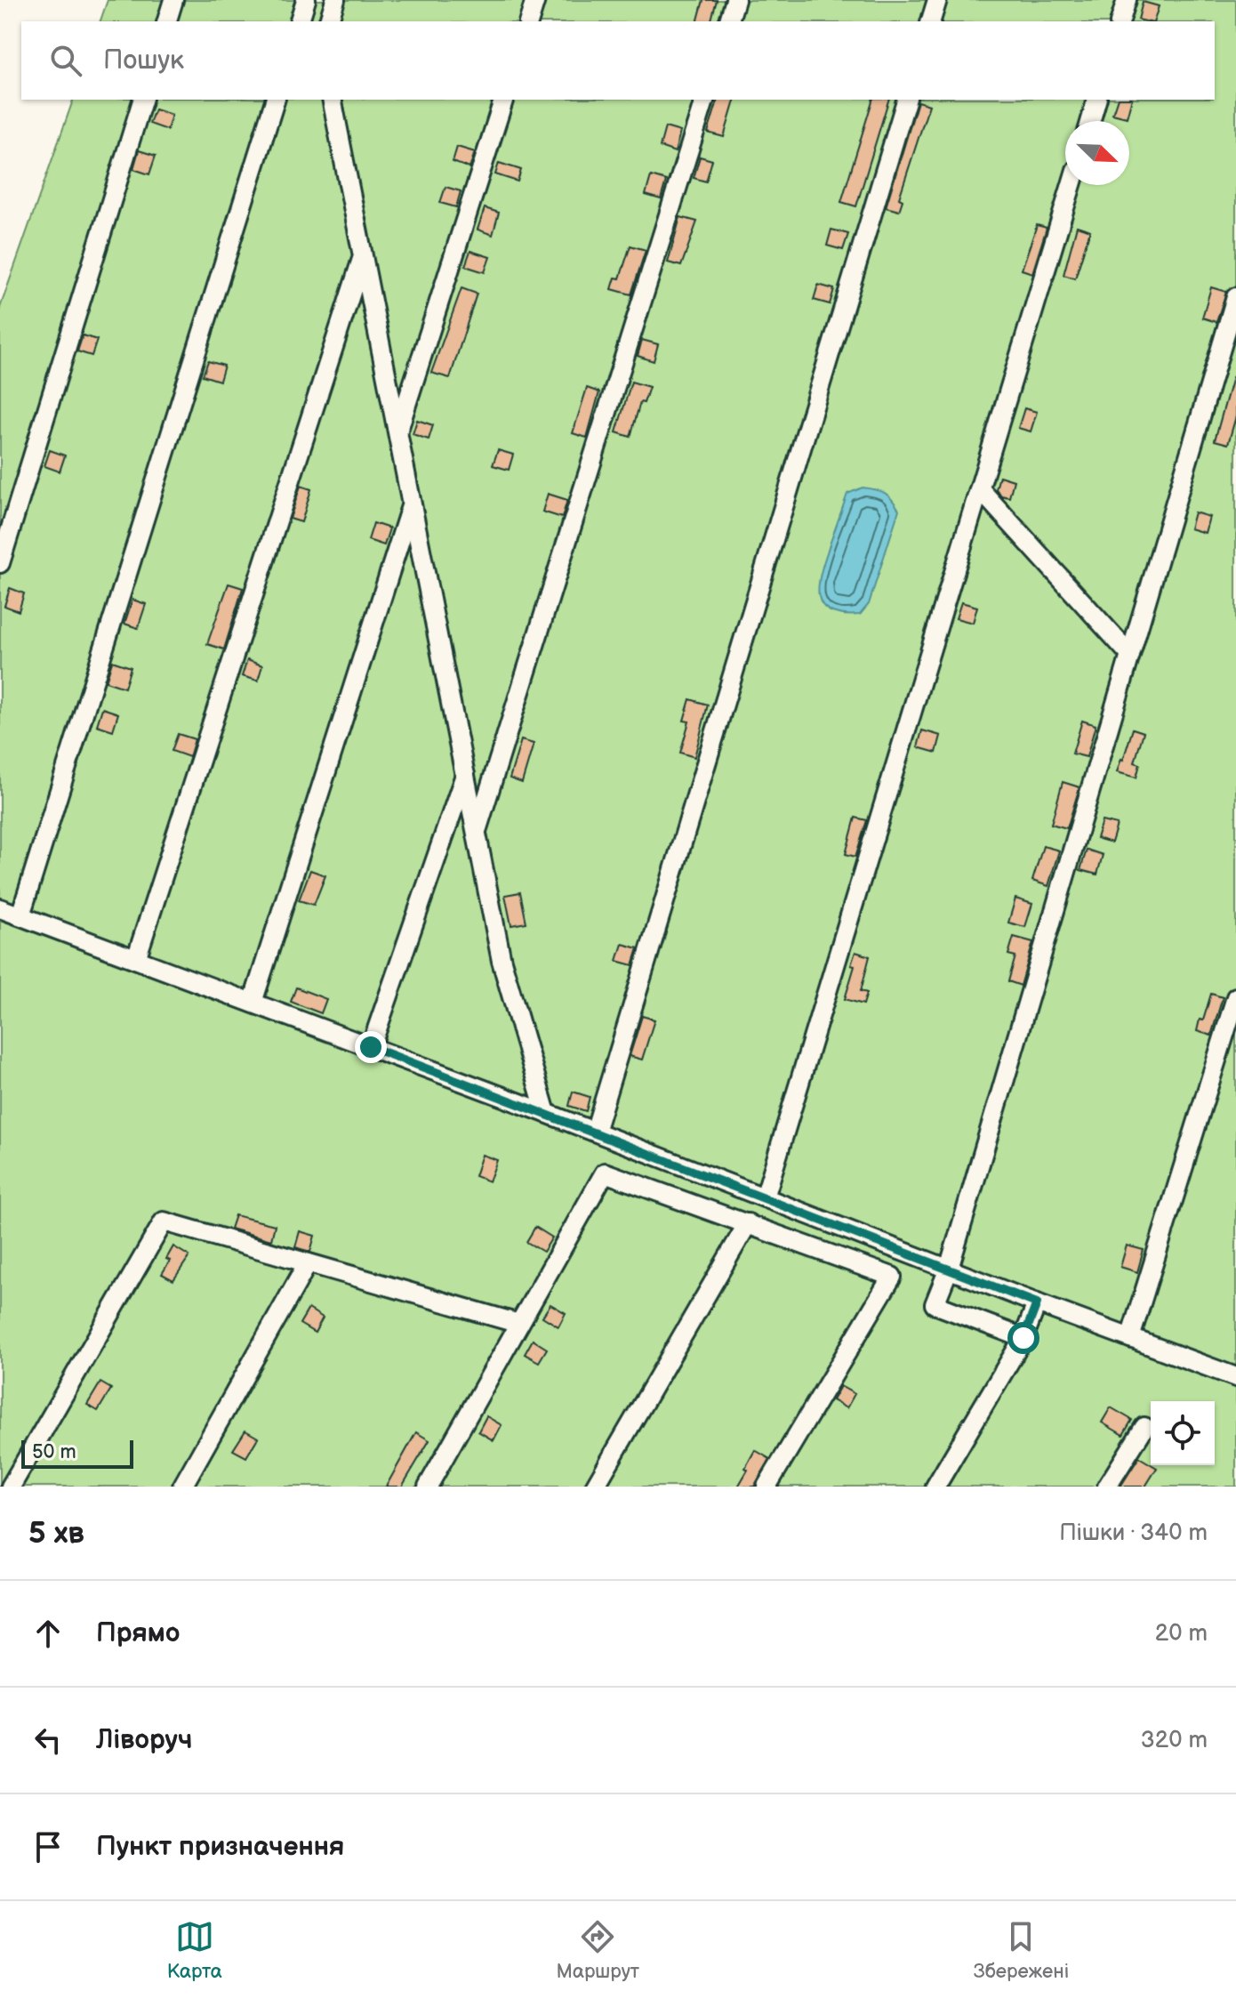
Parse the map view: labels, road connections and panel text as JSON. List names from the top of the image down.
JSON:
{
  "scale_bar": "50 m",
  "north": "bottom right",
  "page": {
    "search": "Пошук",
    "scale": "50 m",
    "heading": ["5 хв", "Пішки · 340 m"],
    "list": [
      ["Прямо", "20 m"],
      ["Ліворуч", "320 m"],
      "Пункт призначення"
    ],
    "nav": ["Карта", "Маршрут", "Збережені"]
  }
}
